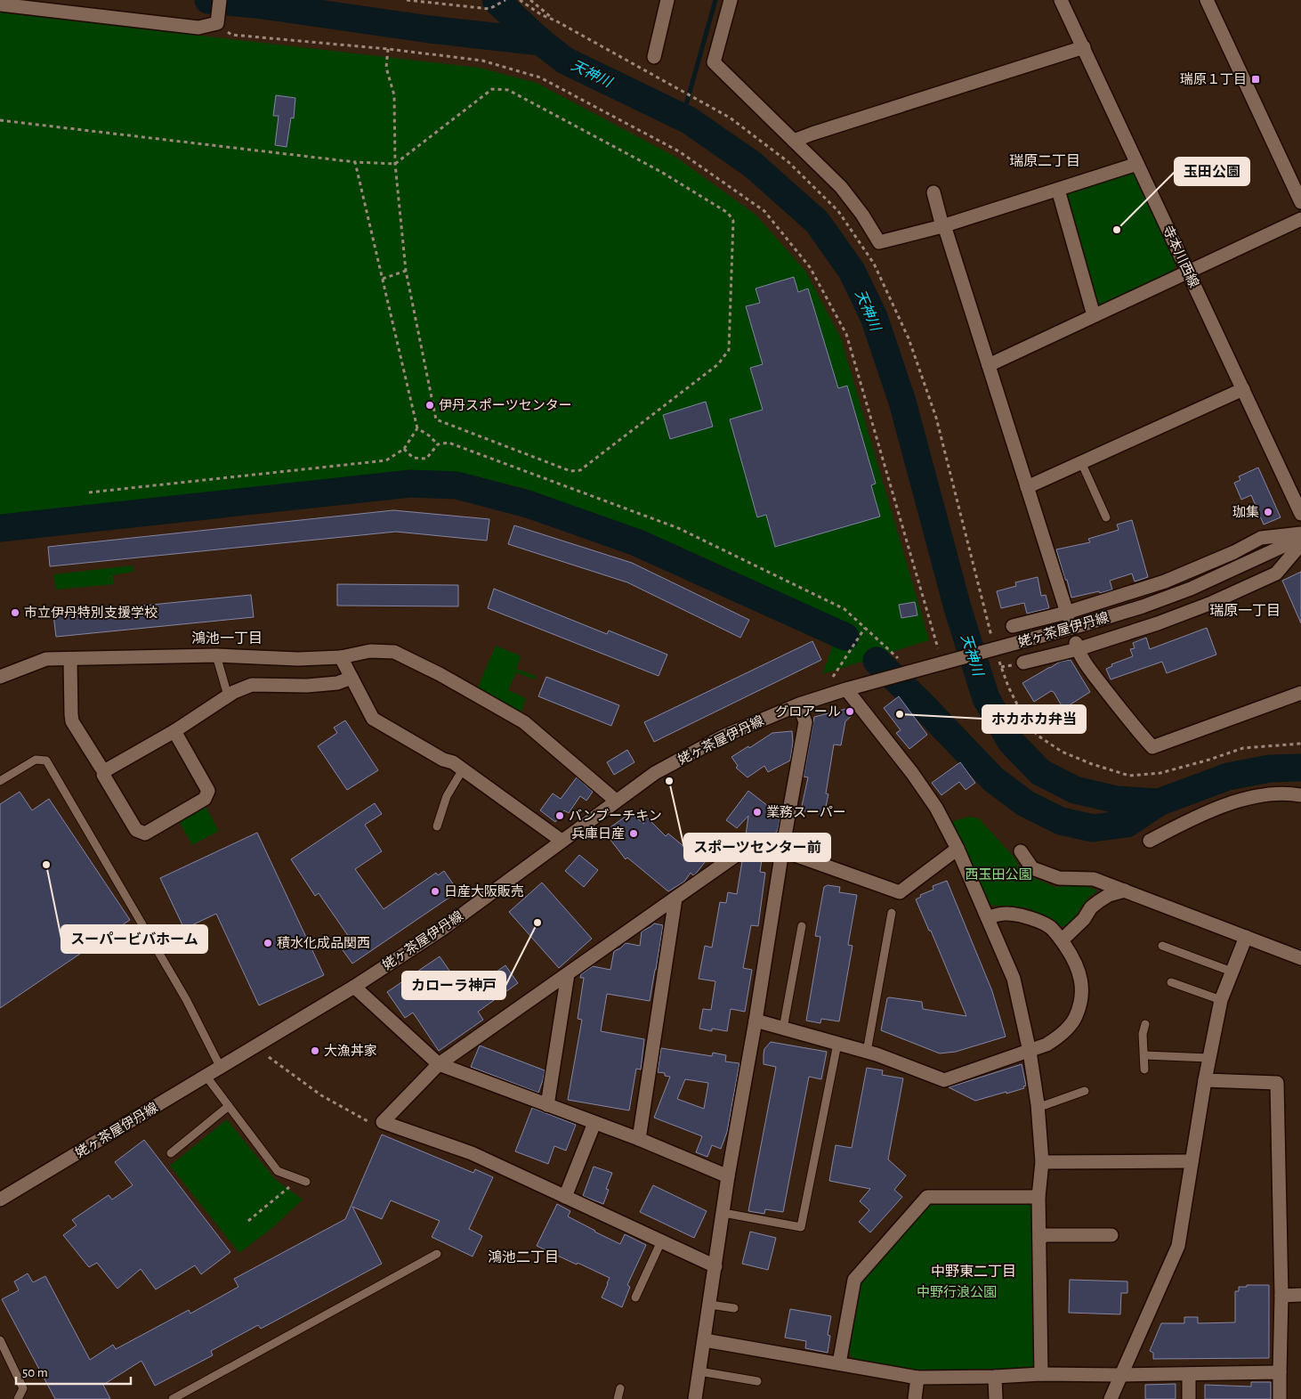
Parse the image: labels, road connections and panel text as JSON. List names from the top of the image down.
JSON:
{
  "streets": {
    "street": ["寺本川西線", "姥ヶ茶屋伊丹線"]
  },
  "districts": [
    "瑞原二丁目",
    "瑞原一丁目",
    "鴻池一丁目",
    "鴻池二丁目",
    "中野東二丁目"
  ],
  "water": ["天神川"],
  "parks": ["西玉田公園", "中野行浪公園"],
  "places": {
    "transit": ["瑞原１丁目"],
    "other": [
      "玉田公園",
      "伊丹スポーツセンター",
      "珈集",
      "市立伊丹特別支援学校",
      "グロアール",
      "ホカホカ弁当",
      "スポーツセンター前",
      "業務スーパー",
      "バンブーチキン",
      "兵庫日産",
      "スーパービバホーム",
      "日産大阪販売",
      "カローラ神戸",
      "積水化成品関西",
      "大漁丼家"
    ]
  },
  "scale_bar": "50 m"
}
